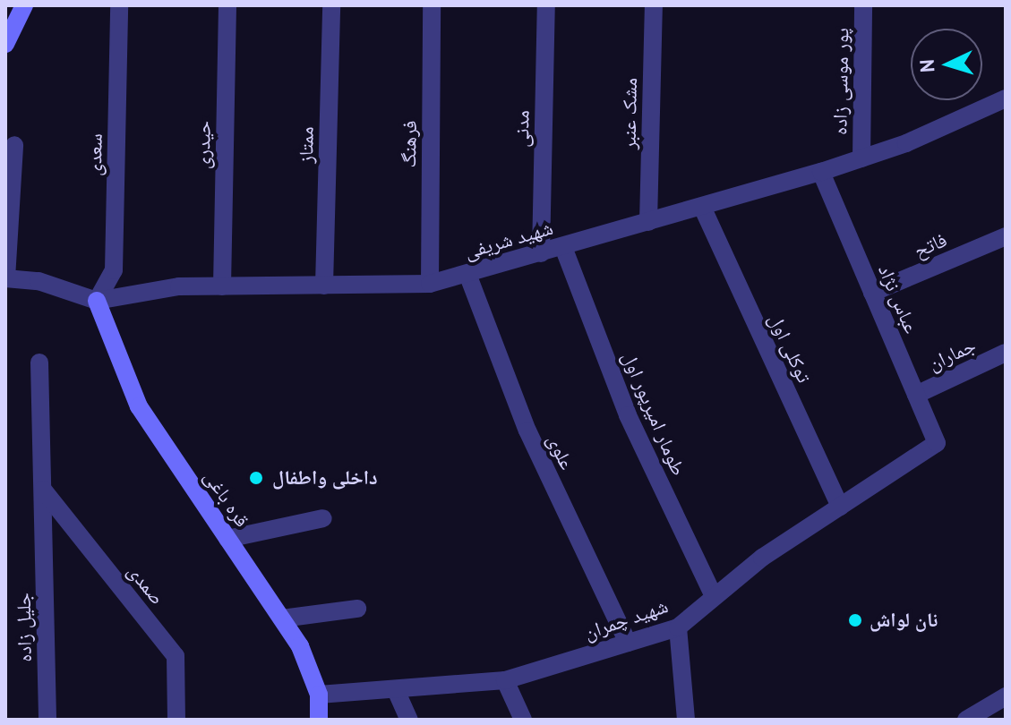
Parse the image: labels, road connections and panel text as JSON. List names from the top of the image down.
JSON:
{
  "streets": {
    "main road": ["قره باغی"],
    "street": [
      "پور موسی زاده",
      "مشک عنبر",
      "مدنی",
      "فرهنگ",
      "حیدری",
      "ممتاز",
      "سعدی",
      "شهید شریفى",
      "فاتح",
      "عباس نژاد",
      "توکلی اول",
      "جماران",
      "طومار امیرپور اول",
      "علوی",
      "صمدی",
      "شهید چمران",
      "جلیل زاده"
    ]
  },
  "crossings": [
    ["پور موسی زاده", "شهید شریفى"],
    ["مشک عنبر", "شهید شریفى"],
    ["مدنی", "شهید شریفى"],
    ["فرهنگ", "شهید شریفى"],
    ["حیدری", "شهید شریفى"],
    ["ممتاز", "شهید شریفى"],
    ["سعدی", "شهید شریفى"],
    ["سعدی", "قره باغی"],
    ["شهید شریفى", "عباس نژاد"],
    ["شهید شریفى", "توکلی اول"],
    ["شهید شریفى", "طومار امیرپور اول"],
    ["شهید شریفى", "علوی"],
    ["شهید شریفى", "قره باغی"],
    ["فاتح", "عباس نژاد"],
    ["عباس نژاد", "جماران"],
    ["عباس نژاد", "شهید چمران"],
    ["توکلی اول", "شهید چمران"],
    ["طومار امیرپور اول", "شهید چمران"],
    ["علوی", "شهید چمران"],
    ["قره باغی", "شهید چمران"],
    ["صمدی", "جلیل زاده"]
  ],
  "places": ["داخلی واطفال", "نان لواش"],
  "north": "left"
}
